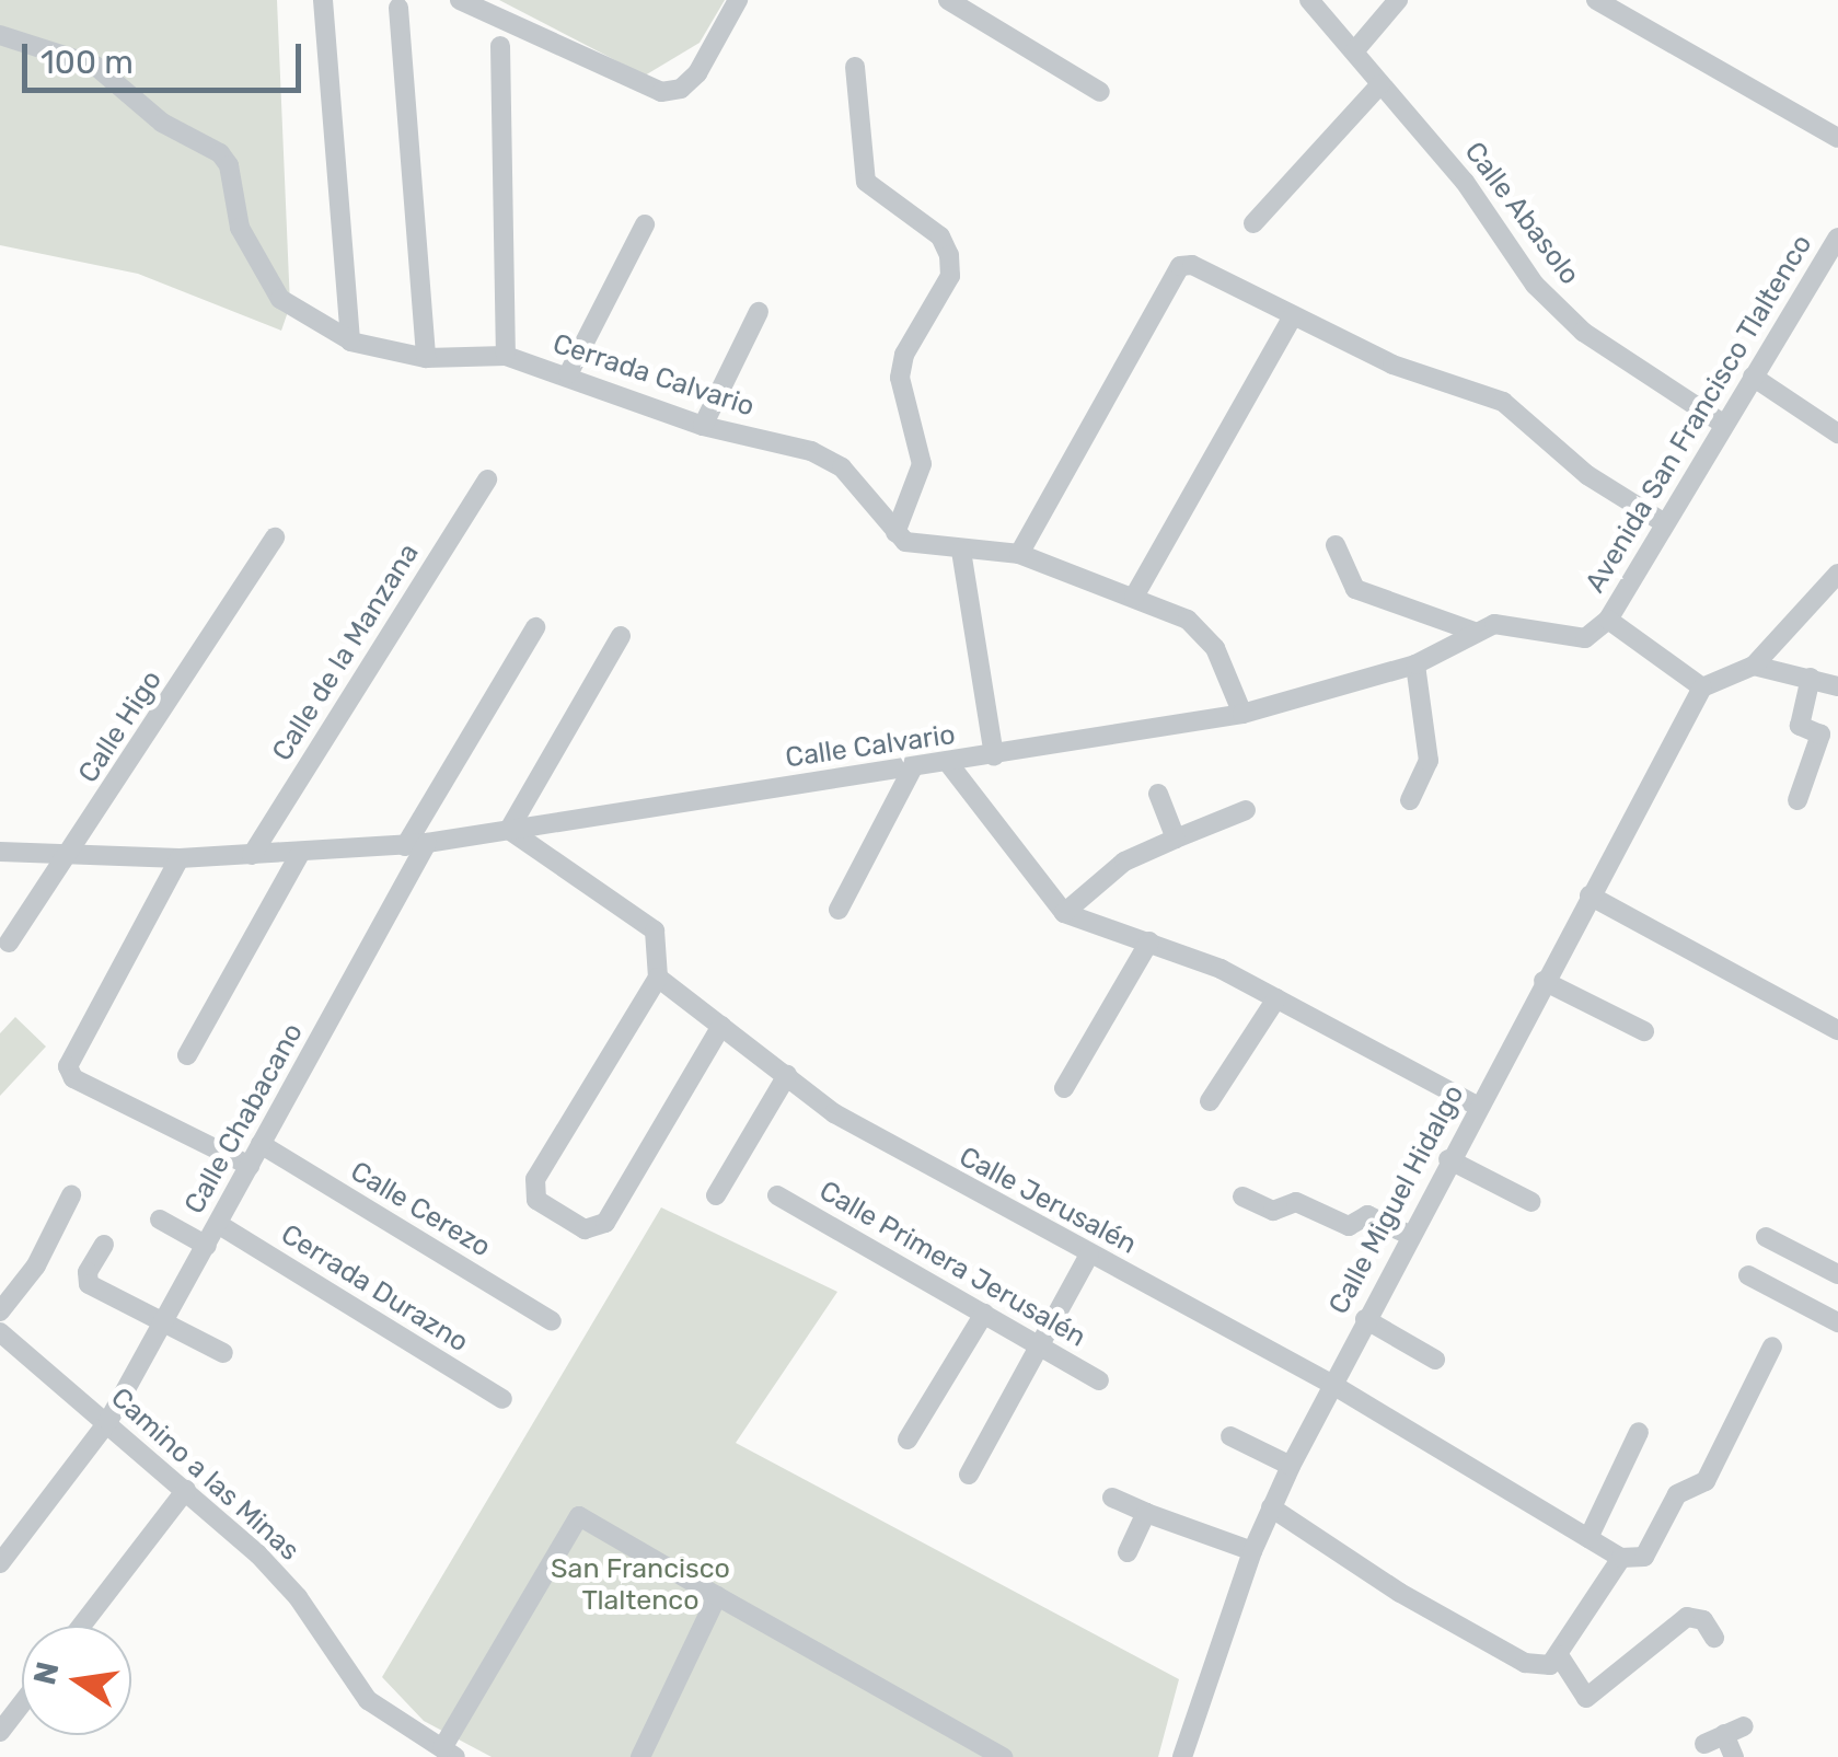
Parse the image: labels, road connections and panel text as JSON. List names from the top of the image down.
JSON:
{
  "streets": {
    "street": [
      "Calle Abasolo",
      "Cerrada Calvario",
      "Avenida San Francisco Tlaltenco",
      "Calle de la Manzana",
      "Calle Higo",
      "Calle Calvario",
      "Calle Chabacano",
      "Calle Miguel Hidalgo",
      "Calle Jerusalén",
      "Calle Cerezo",
      "Calle Primera Jerusalén",
      "Cerrada Durazno",
      "Camino a las Minas"
    ]
  },
  "crossings": [
    ["Calle Abasolo", "Avenida San Francisco Tlaltenco"],
    ["Avenida San Francisco Tlaltenco", "Calle Calvario"],
    ["Calle de la Manzana", "Calle Calvario"],
    ["Calle Higo", "Calle Calvario"],
    ["Calle Calvario", "Calle Chabacano"],
    ["Calle Chabacano", "Calle Cerezo"],
    ["Calle Chabacano", "Cerrada Durazno"],
    ["Calle Chabacano", "Camino a las Minas"],
    ["Calle Miguel Hidalgo", "Calle Jerusalén"]
  ],
  "parks": ["San Francisco Tlaltenco"],
  "scale_bar": "100 m",
  "north": "left"
}
